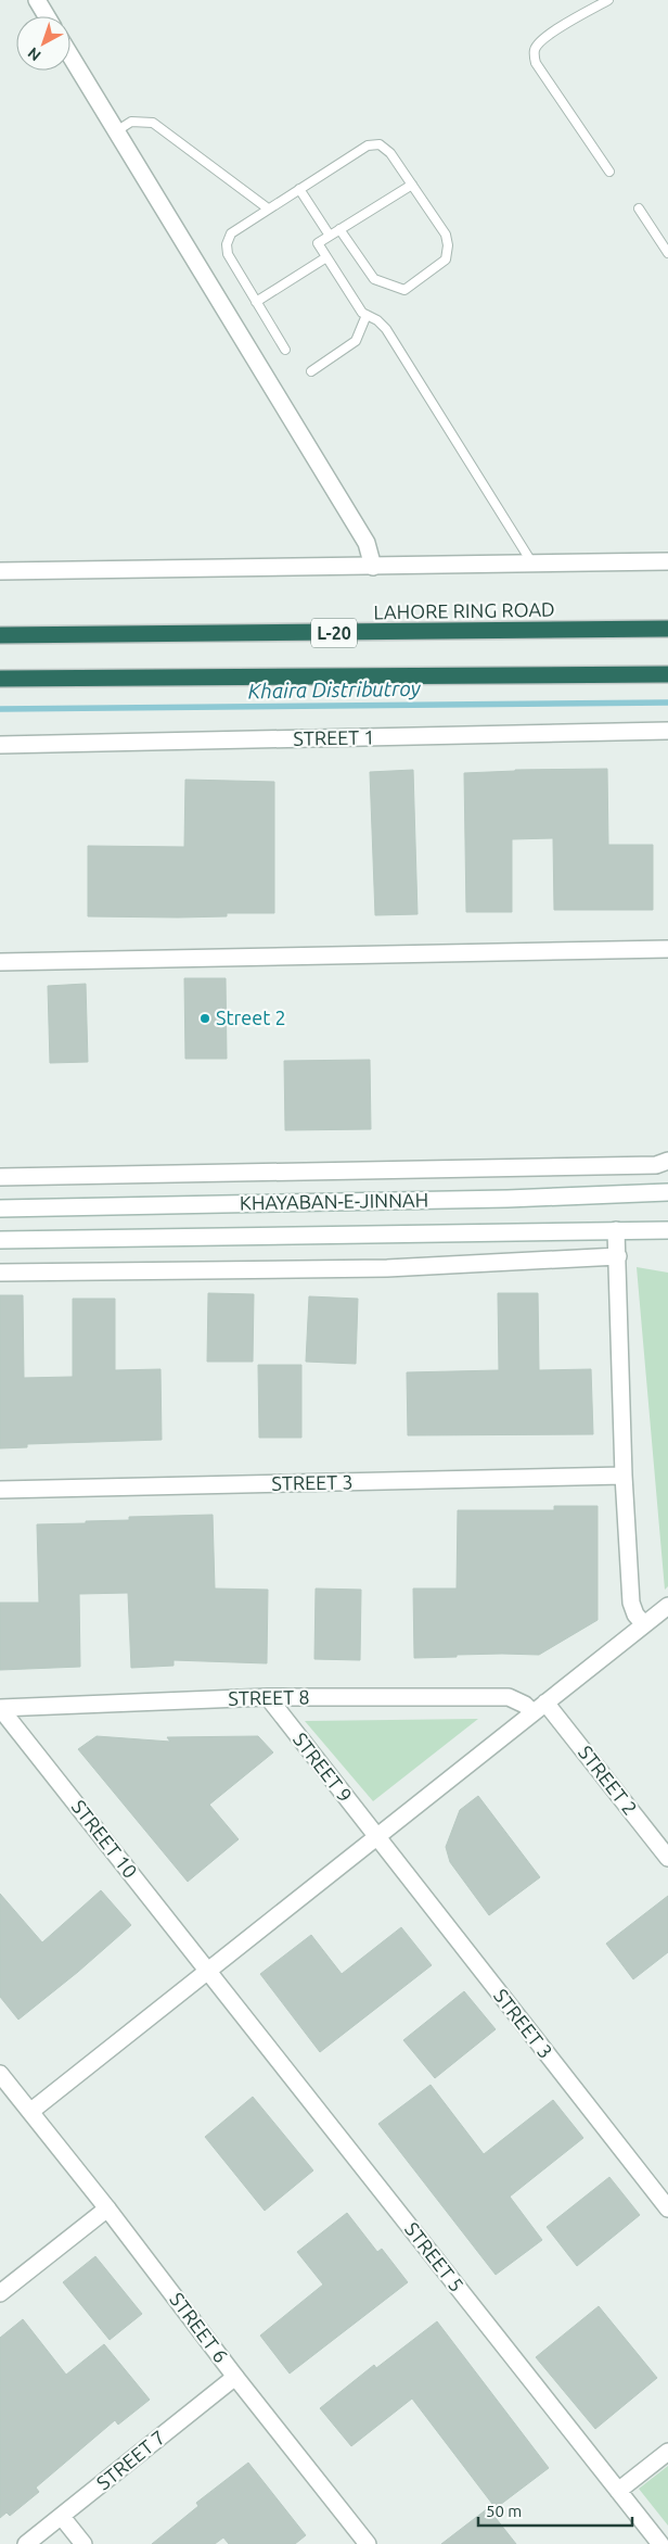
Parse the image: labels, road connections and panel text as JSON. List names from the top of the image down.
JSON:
{
  "streets": {
    "highway": ["LAHORE RING ROAD", "L-20"],
    "street": [
      "STREET 1",
      "KHAYABAN-E-JINNAH",
      "STREET 3",
      "STREET 8",
      "STREET 9",
      "STREET 2",
      "STREET 10",
      "STREET 5",
      "STREET 6",
      "STREET 7"
    ]
  },
  "crossings": [
    ["STREET 3", "STREET 9"],
    ["STREET 8", "STREET 9"],
    ["STREET 8", "STREET 2"],
    ["STREET 8", "STREET 10"],
    ["STREET 10", "STREET 5"],
    ["STREET 6", "STREET 7"]
  ],
  "water": ["Khaira Distributroy"],
  "places": ["Street 2"],
  "scale_bar": "50 m",
  "north": "bottom left"
}
